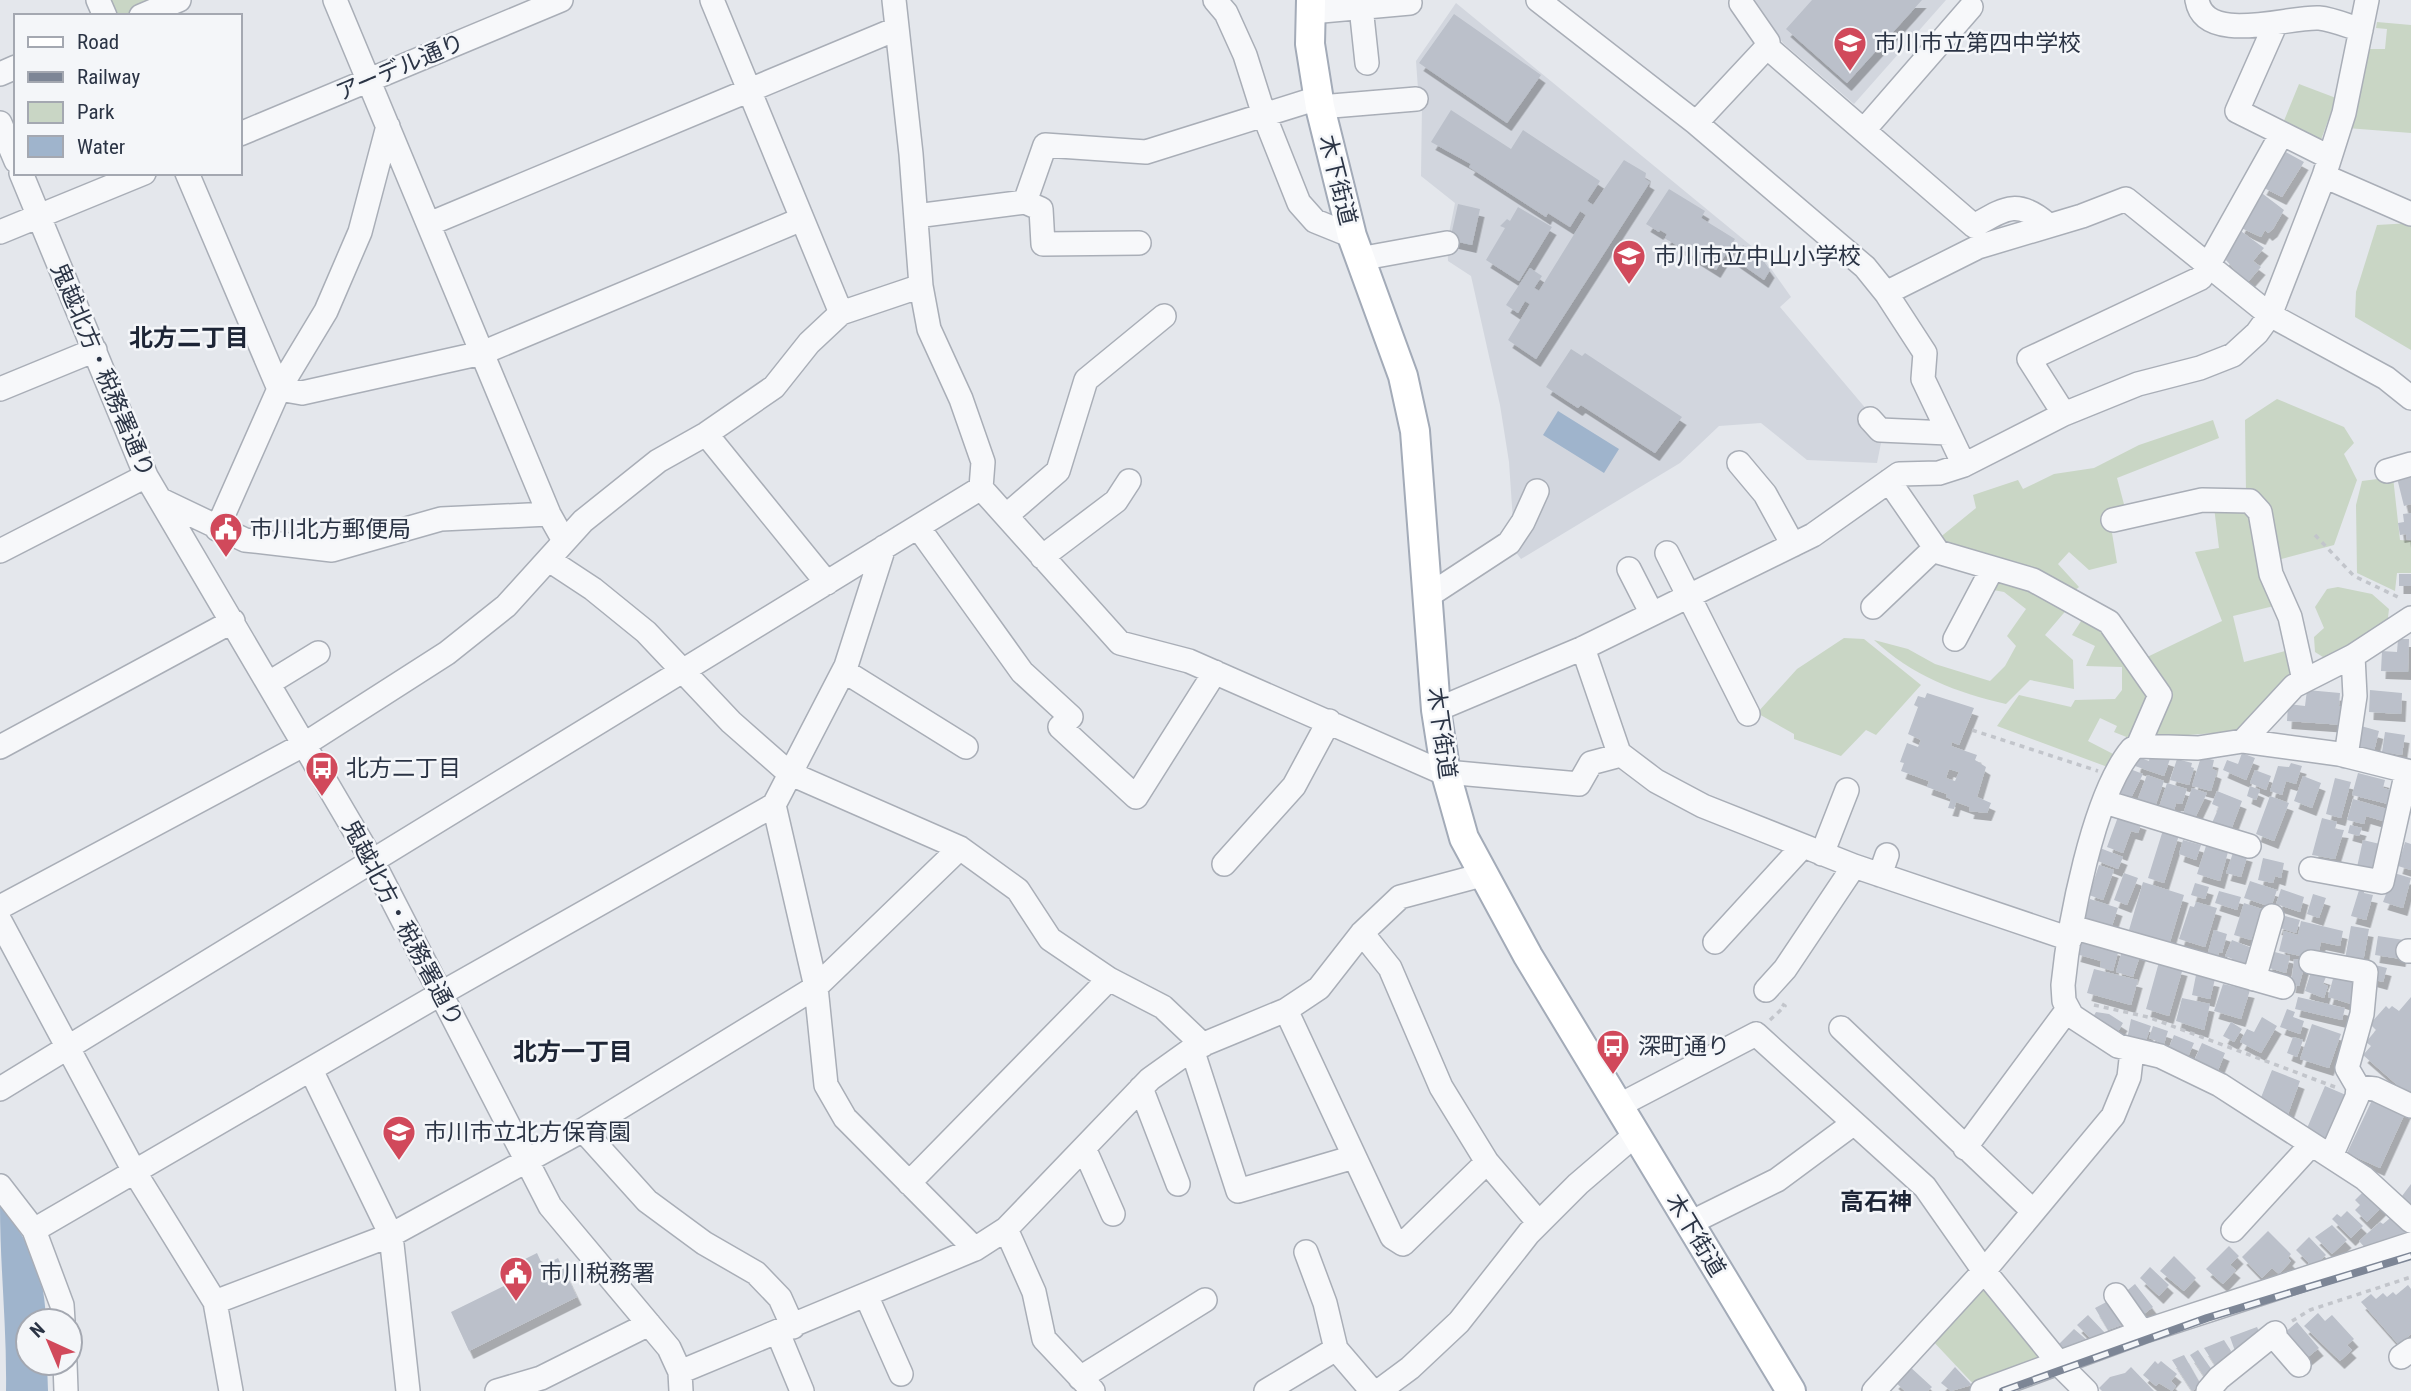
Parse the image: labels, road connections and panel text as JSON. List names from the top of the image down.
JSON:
{
  "streets": {
    "main road": ["木下街道"],
    "street": ["アーデル通り", "鬼越北方・税務署通り"]
  },
  "districts": ["北方二丁目", "北方一丁目", "高石神"],
  "places": {
    "school or university": ["市川市立第四中学校", "市川市立中山小学校", "市川市立北方保育園"],
    "public building": ["市川北方郵便局", "市川税務署"],
    "bus stop": ["北方二丁目", "深町通り"]
  },
  "legend": [
    "Road",
    "Railway",
    "Park",
    "Water"
  ],
  "north": "top left"
}
